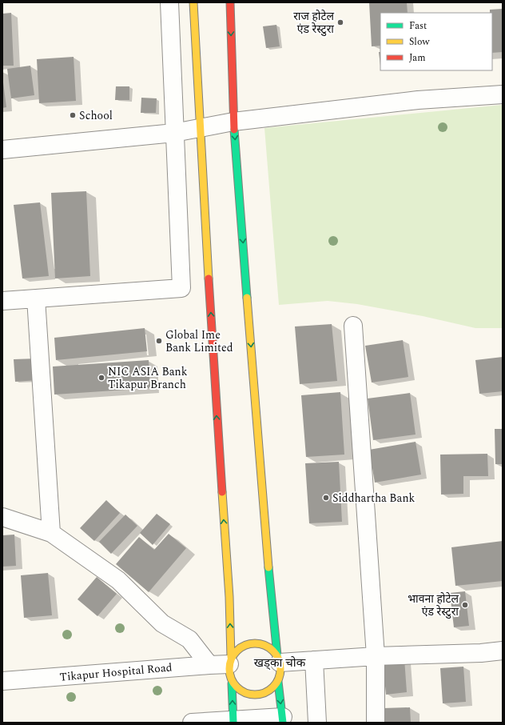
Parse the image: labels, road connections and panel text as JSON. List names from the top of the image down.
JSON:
{
  "streets": {
    "street": ["Tikapur Hospital Road"]
  },
  "districts": ["खड्का चोक"],
  "places": [
    "राज होटेल एंड रेस्टुरा",
    "School",
    "Global Ime Bank Limited",
    "NIC ASIA Bank Tikapur Branch",
    "Siddhartha Bank",
    "भावना होटेल एंड रेस्टुरा"
  ],
  "legend": ["Fast", "Slow", "Jam"]
}
